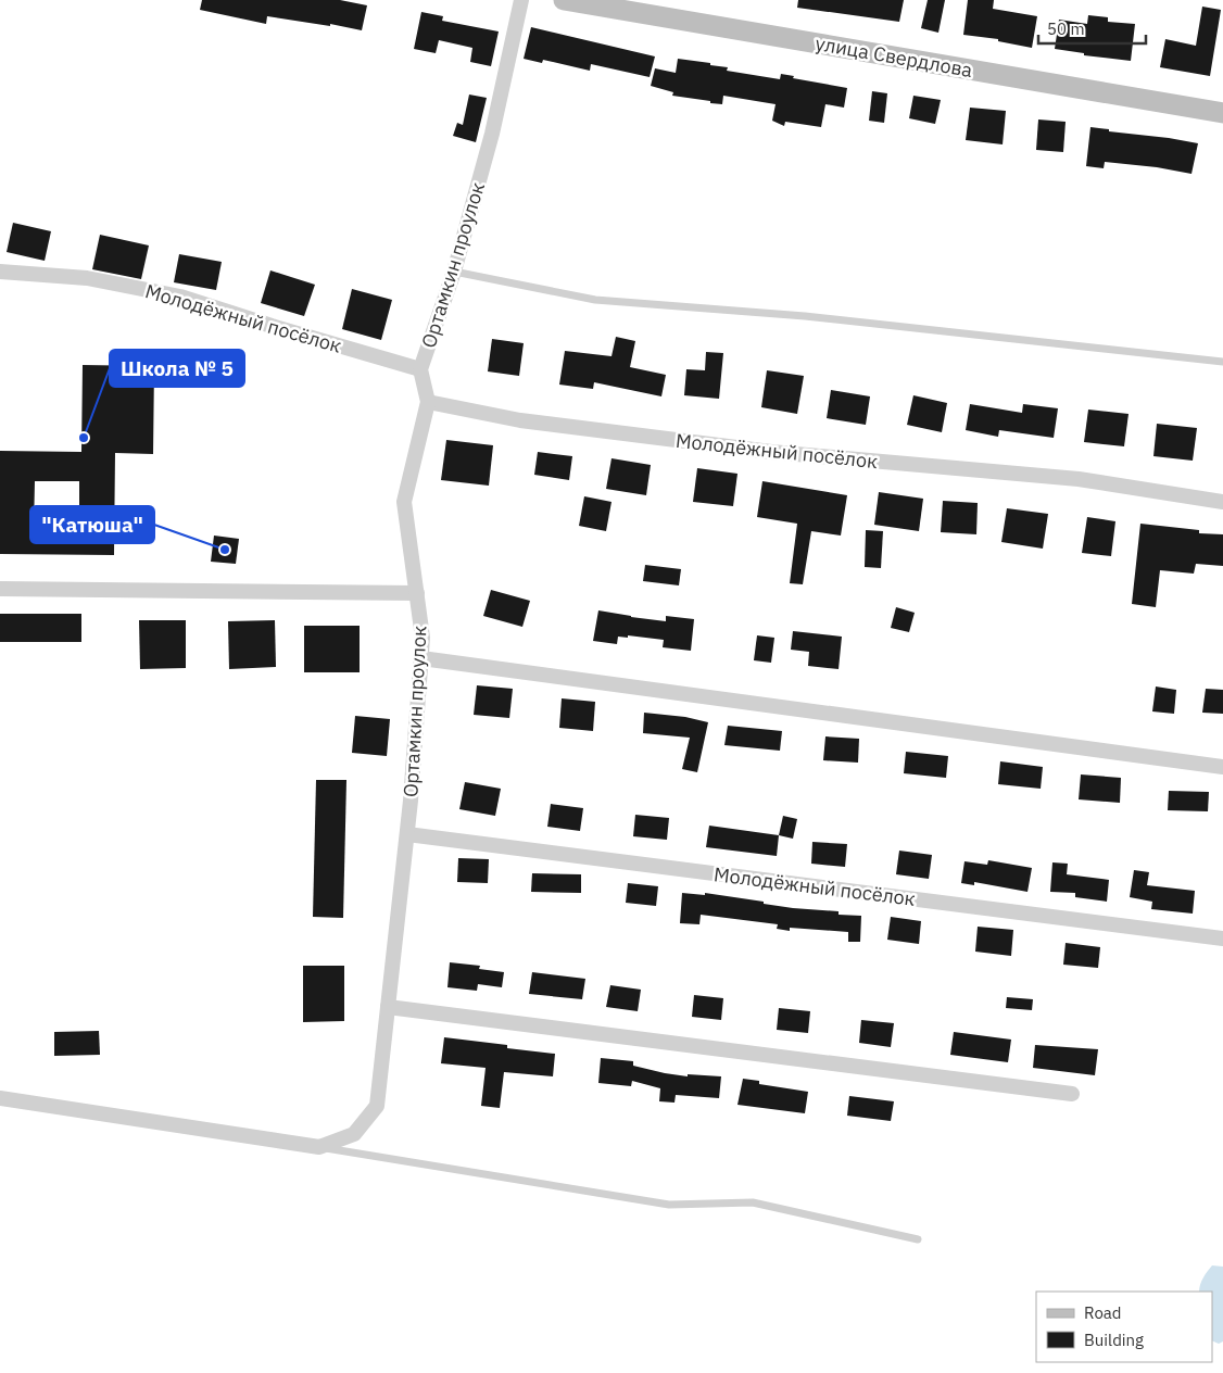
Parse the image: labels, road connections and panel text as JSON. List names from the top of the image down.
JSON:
{
  "streets": {
    "street": ["улица Свердлова", "Ортамкин проулок", "Молодёжный посёлок"]
  },
  "crossings": [
    ["Ортамкин проулок", "Молодёжный посёлок"]
  ],
  "places": ["Школа № 5", "\"Катюша\""],
  "legend": ["Road", "Building"],
  "scale_bar": "50 m"
}
